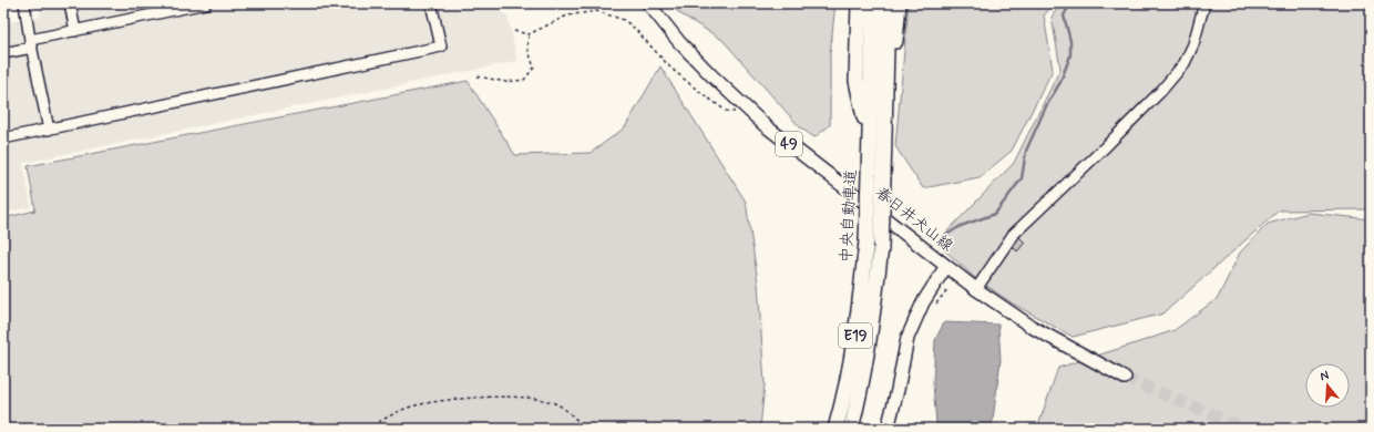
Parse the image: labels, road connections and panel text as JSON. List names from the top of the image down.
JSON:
{
  "streets": {
    "highway": ["中央自動車道", "E19"],
    "main road": ["49", "春日井犬山線"]
  },
  "north": "top"
}
